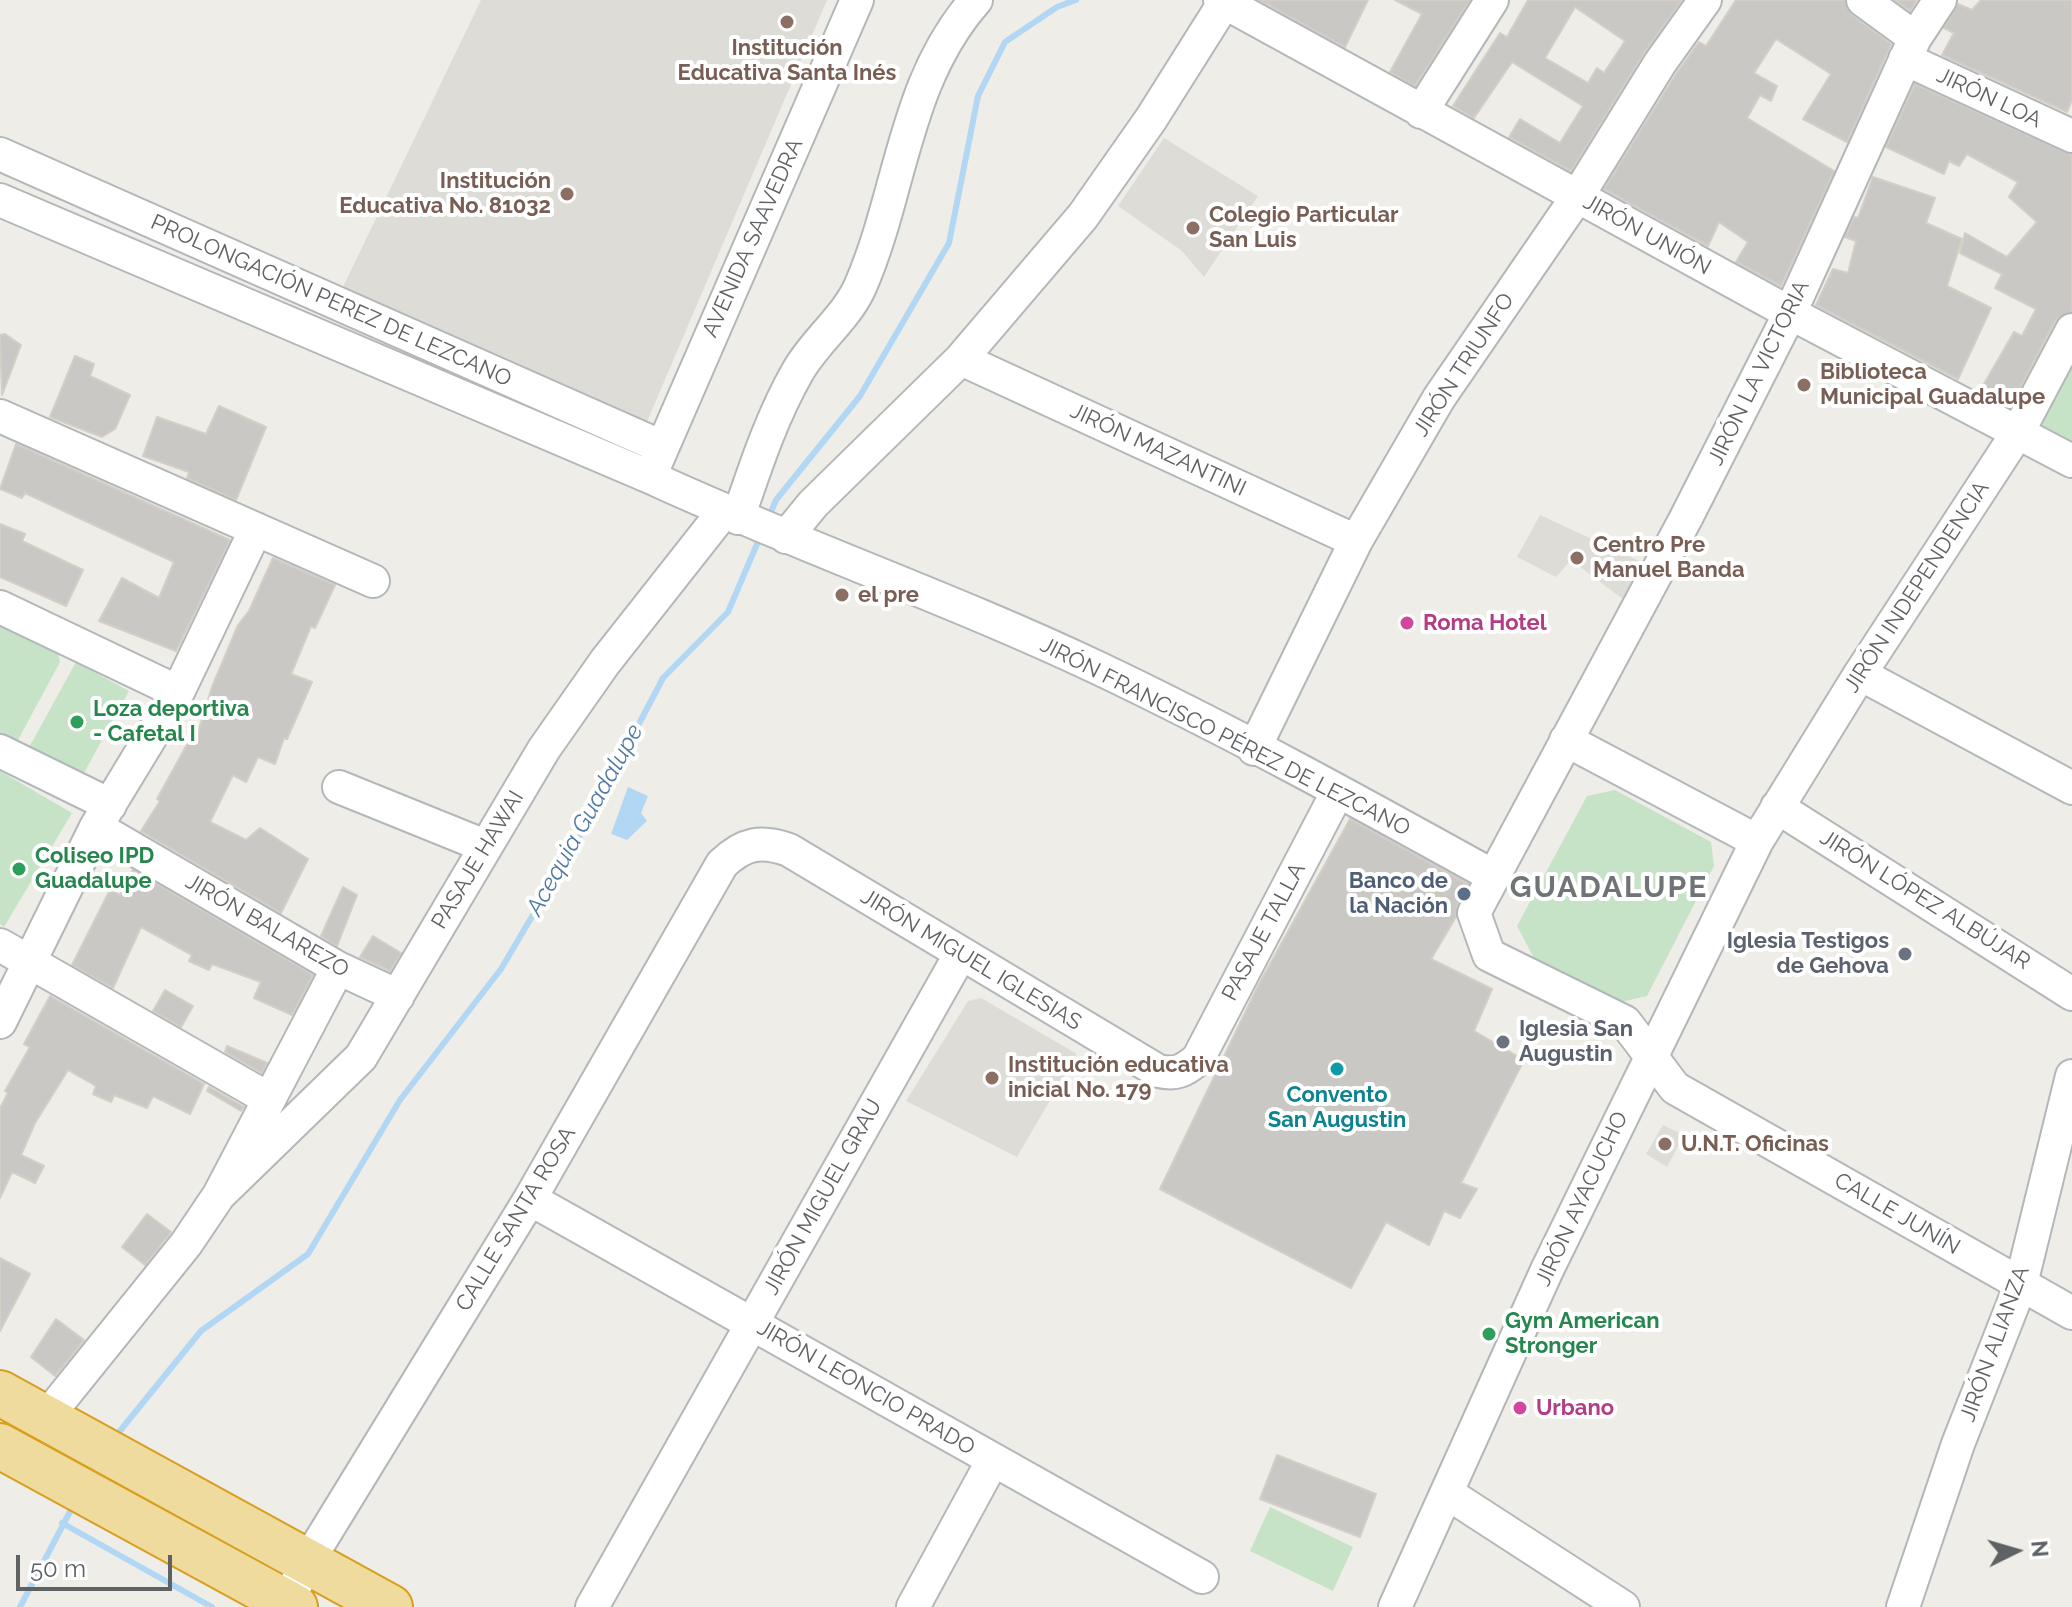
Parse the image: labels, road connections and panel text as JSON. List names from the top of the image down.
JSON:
{
  "streets": {
    "street": [
      "JIRÓN LOA",
      "JIRÓN UNIÓN",
      "AVENIDA SAAVEDRA",
      "PROLONGACIÓN PEREZ DE LEZCANO",
      "JIRÓN TRIUNFO",
      "JIRÓN LA VICTORIA",
      "JIRÓN MAZANTINI",
      "JIRÓN INDEPENDENCIA",
      "JIRÓN FRANCISCO PÉREZ DE LEZCANO",
      "PASAJE HAWAI",
      "JIRÓN LÓPEZ ALBÚJAR",
      "JIRÓN BALAREZO",
      "PASAJE TALLA",
      "JIRÓN MIGUEL IGLESIAS",
      "JIRÓN MIGUEL GRAU",
      "JIRÓN AYACUCHO",
      "CALLE JUNÍN",
      "CALLE SANTA ROSA",
      "JIRÓN ALIANZA",
      "JIRÓN LEONCIO PRADO"
    ]
  },
  "crossings": [
    ["JIRÓN LOA", "JIRÓN LA VICTORIA"],
    ["JIRÓN UNIÓN", "JIRÓN TRIUNFO"],
    ["JIRÓN UNIÓN", "JIRÓN LA VICTORIA"],
    ["JIRÓN UNIÓN", "JIRÓN INDEPENDENCIA"],
    ["JIRÓN UNIÓN", "PASAJE HAWAI"],
    ["AVENIDA SAAVEDRA", "PROLONGACIÓN PEREZ DE LEZCANO"],
    ["PROLONGACIÓN PEREZ DE LEZCANO", "JIRÓN FRANCISCO PÉREZ DE LEZCANO"],
    ["PROLONGACIÓN PEREZ DE LEZCANO", "PASAJE HAWAI"],
    ["JIRÓN TRIUNFO", "JIRÓN MAZANTINI"],
    ["JIRÓN TRIUNFO", "JIRÓN FRANCISCO PÉREZ DE LEZCANO"],
    ["JIRÓN LA VICTORIA", "JIRÓN FRANCISCO PÉREZ DE LEZCANO"],
    ["JIRÓN LA VICTORIA", "CALLE JUNÍN"],
    ["JIRÓN MAZANTINI", "PASAJE HAWAI"],
    ["JIRÓN INDEPENDENCIA", "JIRÓN LÓPEZ ALBÚJAR"],
    ["JIRÓN INDEPENDENCIA", "JIRÓN AYACUCHO"],
    ["JIRÓN FRANCISCO PÉREZ DE LEZCANO", "PASAJE HAWAI"],
    ["JIRÓN FRANCISCO PÉREZ DE LEZCANO", "PASAJE TALLA"],
    ["JIRÓN FRANCISCO PÉREZ DE LEZCANO", "CALLE JUNÍN"],
    ["PASAJE HAWAI", "JIRÓN BALAREZO"],
    ["PASAJE TALLA", "JIRÓN MIGUEL IGLESIAS"],
    ["JIRÓN MIGUEL IGLESIAS", "JIRÓN MIGUEL GRAU"],
    ["JIRÓN MIGUEL IGLESIAS", "CALLE SANTA ROSA"],
    ["JIRÓN MIGUEL GRAU", "JIRÓN LEONCIO PRADO"],
    ["JIRÓN AYACUCHO", "CALLE JUNÍN"],
    ["CALLE JUNÍN", "JIRÓN ALIANZA"],
    ["CALLE SANTA ROSA", "JIRÓN LEONCIO PRADO"]
  ],
  "districts": ["GUADALUPE"],
  "water": ["Acequia Guadalupe"],
  "places": [
    "Institución Educativa Santa Inés",
    "Institución Educativa No. 81032",
    "Colegio Particular San Luis",
    "Biblioteca Municipal Guadalupe",
    "Centro Pre Manuel Banda",
    "el pre",
    "Roma Hotel",
    "Loza deportiva - Cafetal I",
    "Coliseo IPD Guadalupe",
    "Banco de la Nación",
    "Iglesia Testigos de Gehova",
    "Iglesia San Augustin",
    "Convento San Augustin",
    "Institución educativa inicial No. 179",
    "U.N.T. Oficinas",
    "Gym American Stronger",
    "Urbano"
  ],
  "scale_bar": "50 m",
  "north": "right"
}
